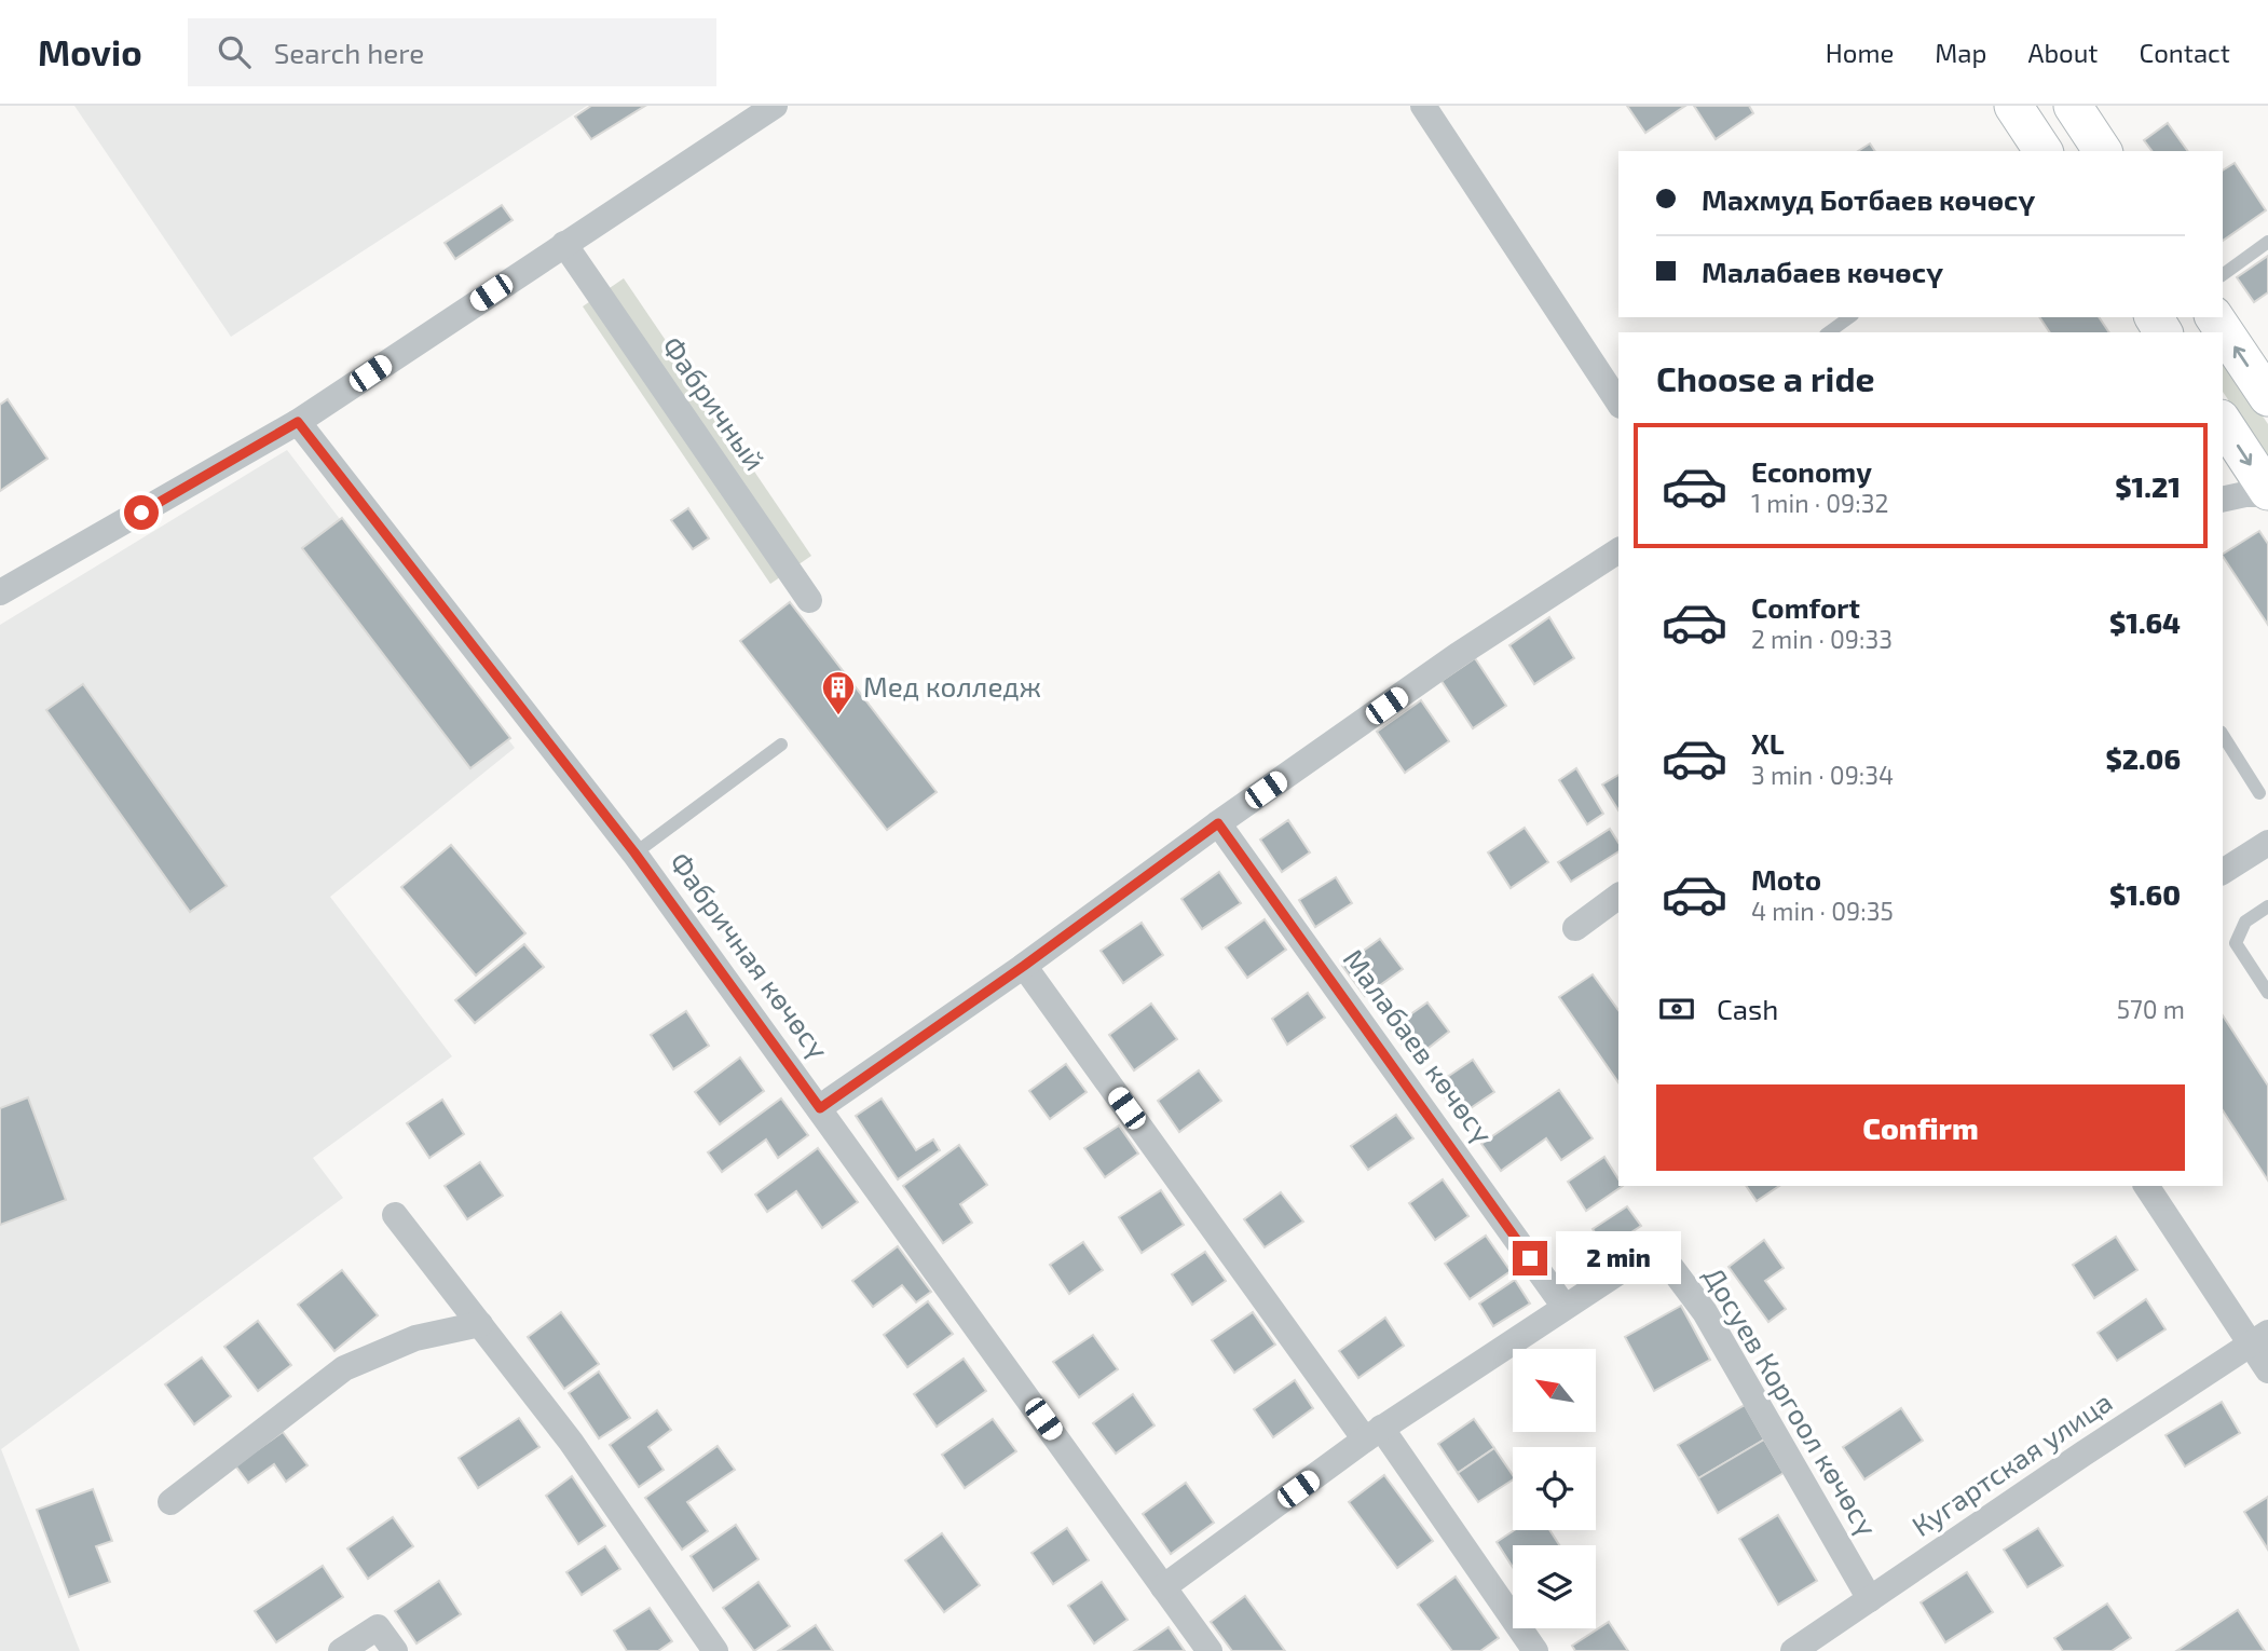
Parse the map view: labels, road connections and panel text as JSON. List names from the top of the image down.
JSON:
{
  "streets": {
    "street": [
      "Фабричный",
      "Фабричная көчөсү",
      "Малабаев көчөсү",
      "Досуев Коргоол көчөсү",
      "Кугартская улица"
    ]
  },
  "crossings": [
    ["Фабричная көчөсү", "Досуев Коргоол көчөсү"],
    ["Малабаев көчөсү", "Досуев Коргоол көчөсү"],
    ["Досуев Коргоол көчөсү", "Кугартская улица"]
  ],
  "places": {
    "building": ["Мед колледж"]
  },
  "north": "top left",
  "page": {
    "header": "Movio",
    "search": "Search here",
    "nav": [
      "Home",
      "Map",
      "About",
      "Contact"
    ],
    "banner": ["Махмуд Ботбаев көчөсү", "Малабаев көчөсү"],
    "heading": "Choose a ride",
    "list": [
      {
        "name": "Economy",
        "note": "1 min · 09:32",
        "value": "$1.21"
      },
      {
        "name": "Comfort",
        "note": "2 min · 09:33",
        "value": "$1.64"
      },
      {
        "name": "XL",
        "note": "3 min · 09:34",
        "value": "$2.06"
      },
      {
        "name": "Moto",
        "note": "4 min · 09:35",
        "value": "$1.60"
      }
    ],
    "pay": ["Cash", "570 m"],
    "buttons": "Confirm",
    "bubble": "2 min"
  }
}
